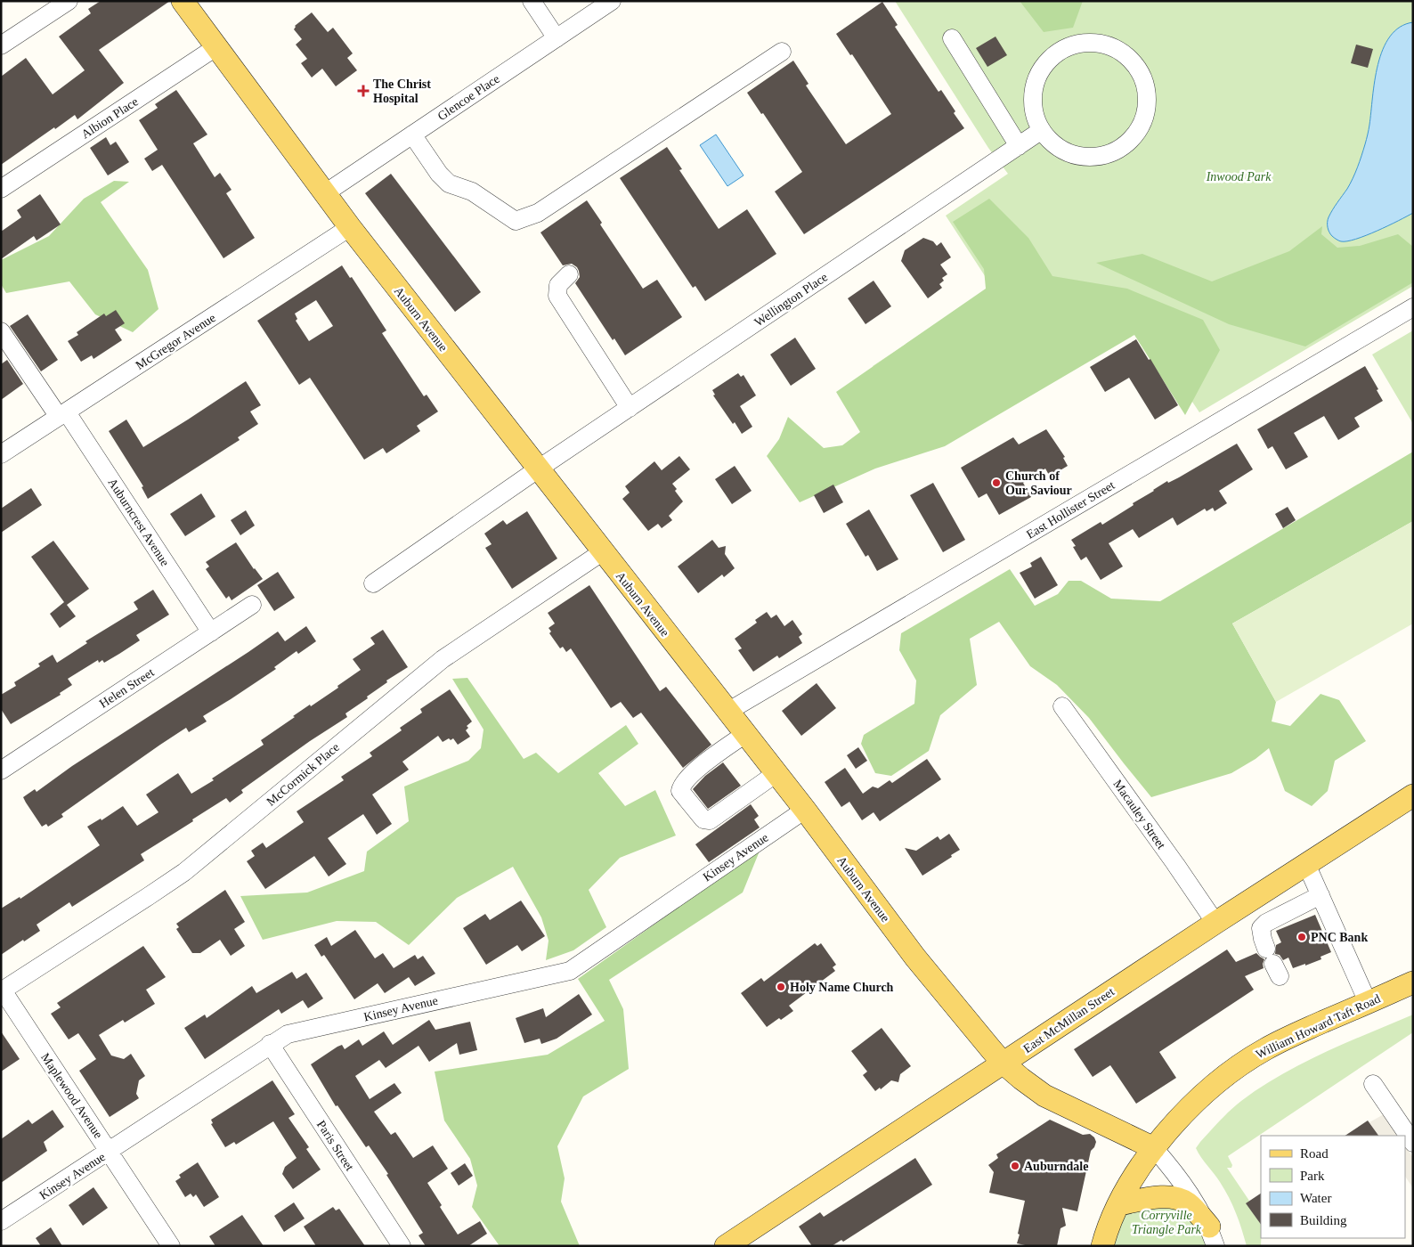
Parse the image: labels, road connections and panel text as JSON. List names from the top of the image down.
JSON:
{
  "streets": {
    "main road": ["Auburn Avenue", "East McMillan Street", "William Howard Taft Road"],
    "street": [
      "Glencoe Place",
      "Albion Place",
      "Wellington Place",
      "McGregor Avenue",
      "East Hollister Street",
      "Auburncrest Avenue",
      "Helen Street",
      "McCormick Place",
      "Macauley Street",
      "Kinsey Avenue",
      "Maplewood Avenue",
      "Paris Street"
    ]
  },
  "crossings": [
    ["Glencoe Place", "Auburn Avenue"],
    ["Albion Place", "Auburn Avenue"],
    ["Wellington Place", "Auburn Avenue"],
    ["Auburn Avenue", "McGregor Avenue"],
    ["Auburn Avenue", "East Hollister Street"],
    ["Auburn Avenue", "McCormick Place"],
    ["Auburn Avenue", "Kinsey Avenue"],
    ["Auburn Avenue", "East McMillan Street"],
    ["Auburn Avenue", "William Howard Taft Road"],
    ["McGregor Avenue", "Auburncrest Avenue"],
    ["Auburncrest Avenue", "Helen Street"],
    ["McCormick Place", "Maplewood Avenue"],
    ["Macauley Street", "East McMillan Street"],
    ["Kinsey Avenue", "Maplewood Avenue"],
    ["Kinsey Avenue", "Paris Street"]
  ],
  "parks": ["Inwood Park", "Corryville Triangle Park"],
  "places": {
    "health": ["The Christ Hospital"],
    "other": [
      "Church of Our Saviour",
      "PNC Bank",
      "Holy Name Church",
      "Auburndale"
    ]
  },
  "legend": [
    "Road",
    "Park",
    "Water",
    "Building"
  ]
}
